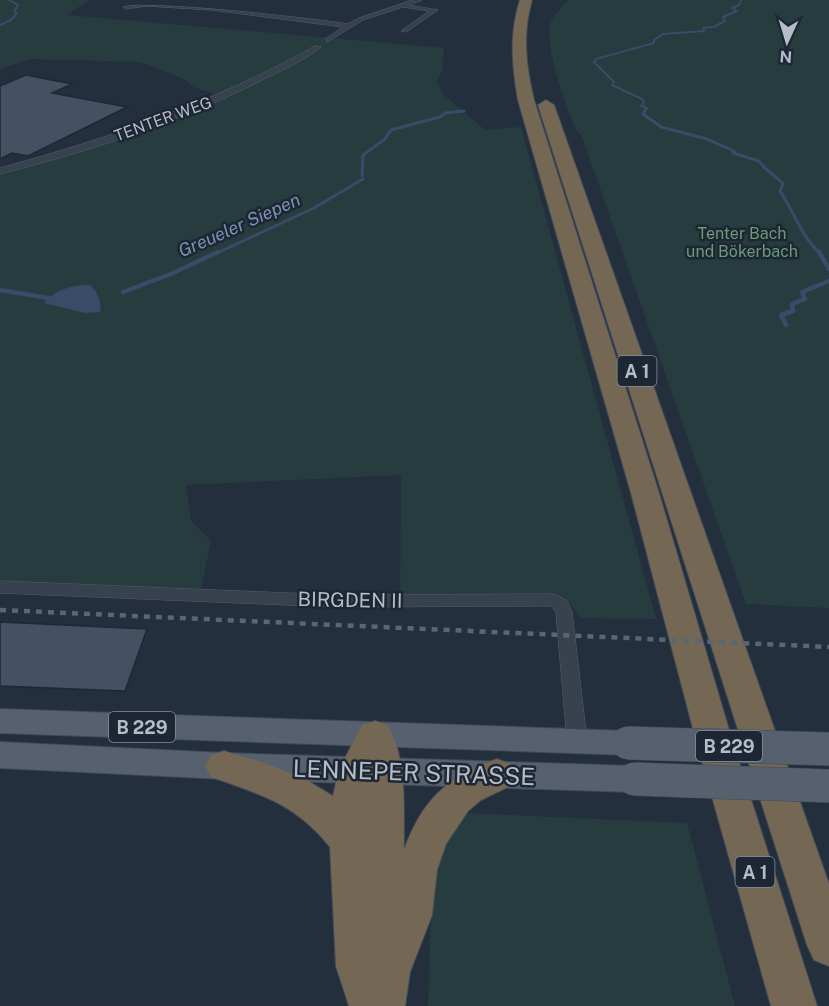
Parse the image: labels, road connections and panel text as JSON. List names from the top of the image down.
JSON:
{
  "streets": {
    "highway": ["A 1"],
    "main road": ["B 229", "LENNEPER STRASSE"],
    "street": ["TENTER WEG", "BIRGDEN II"]
  },
  "crossings": [
    ["BIRGDEN II", "LENNEPER STRASSE"]
  ],
  "water": ["Greueler Siepen"],
  "parks": ["Tenter Bach und Bökerbach"],
  "north": "bottom"
}
